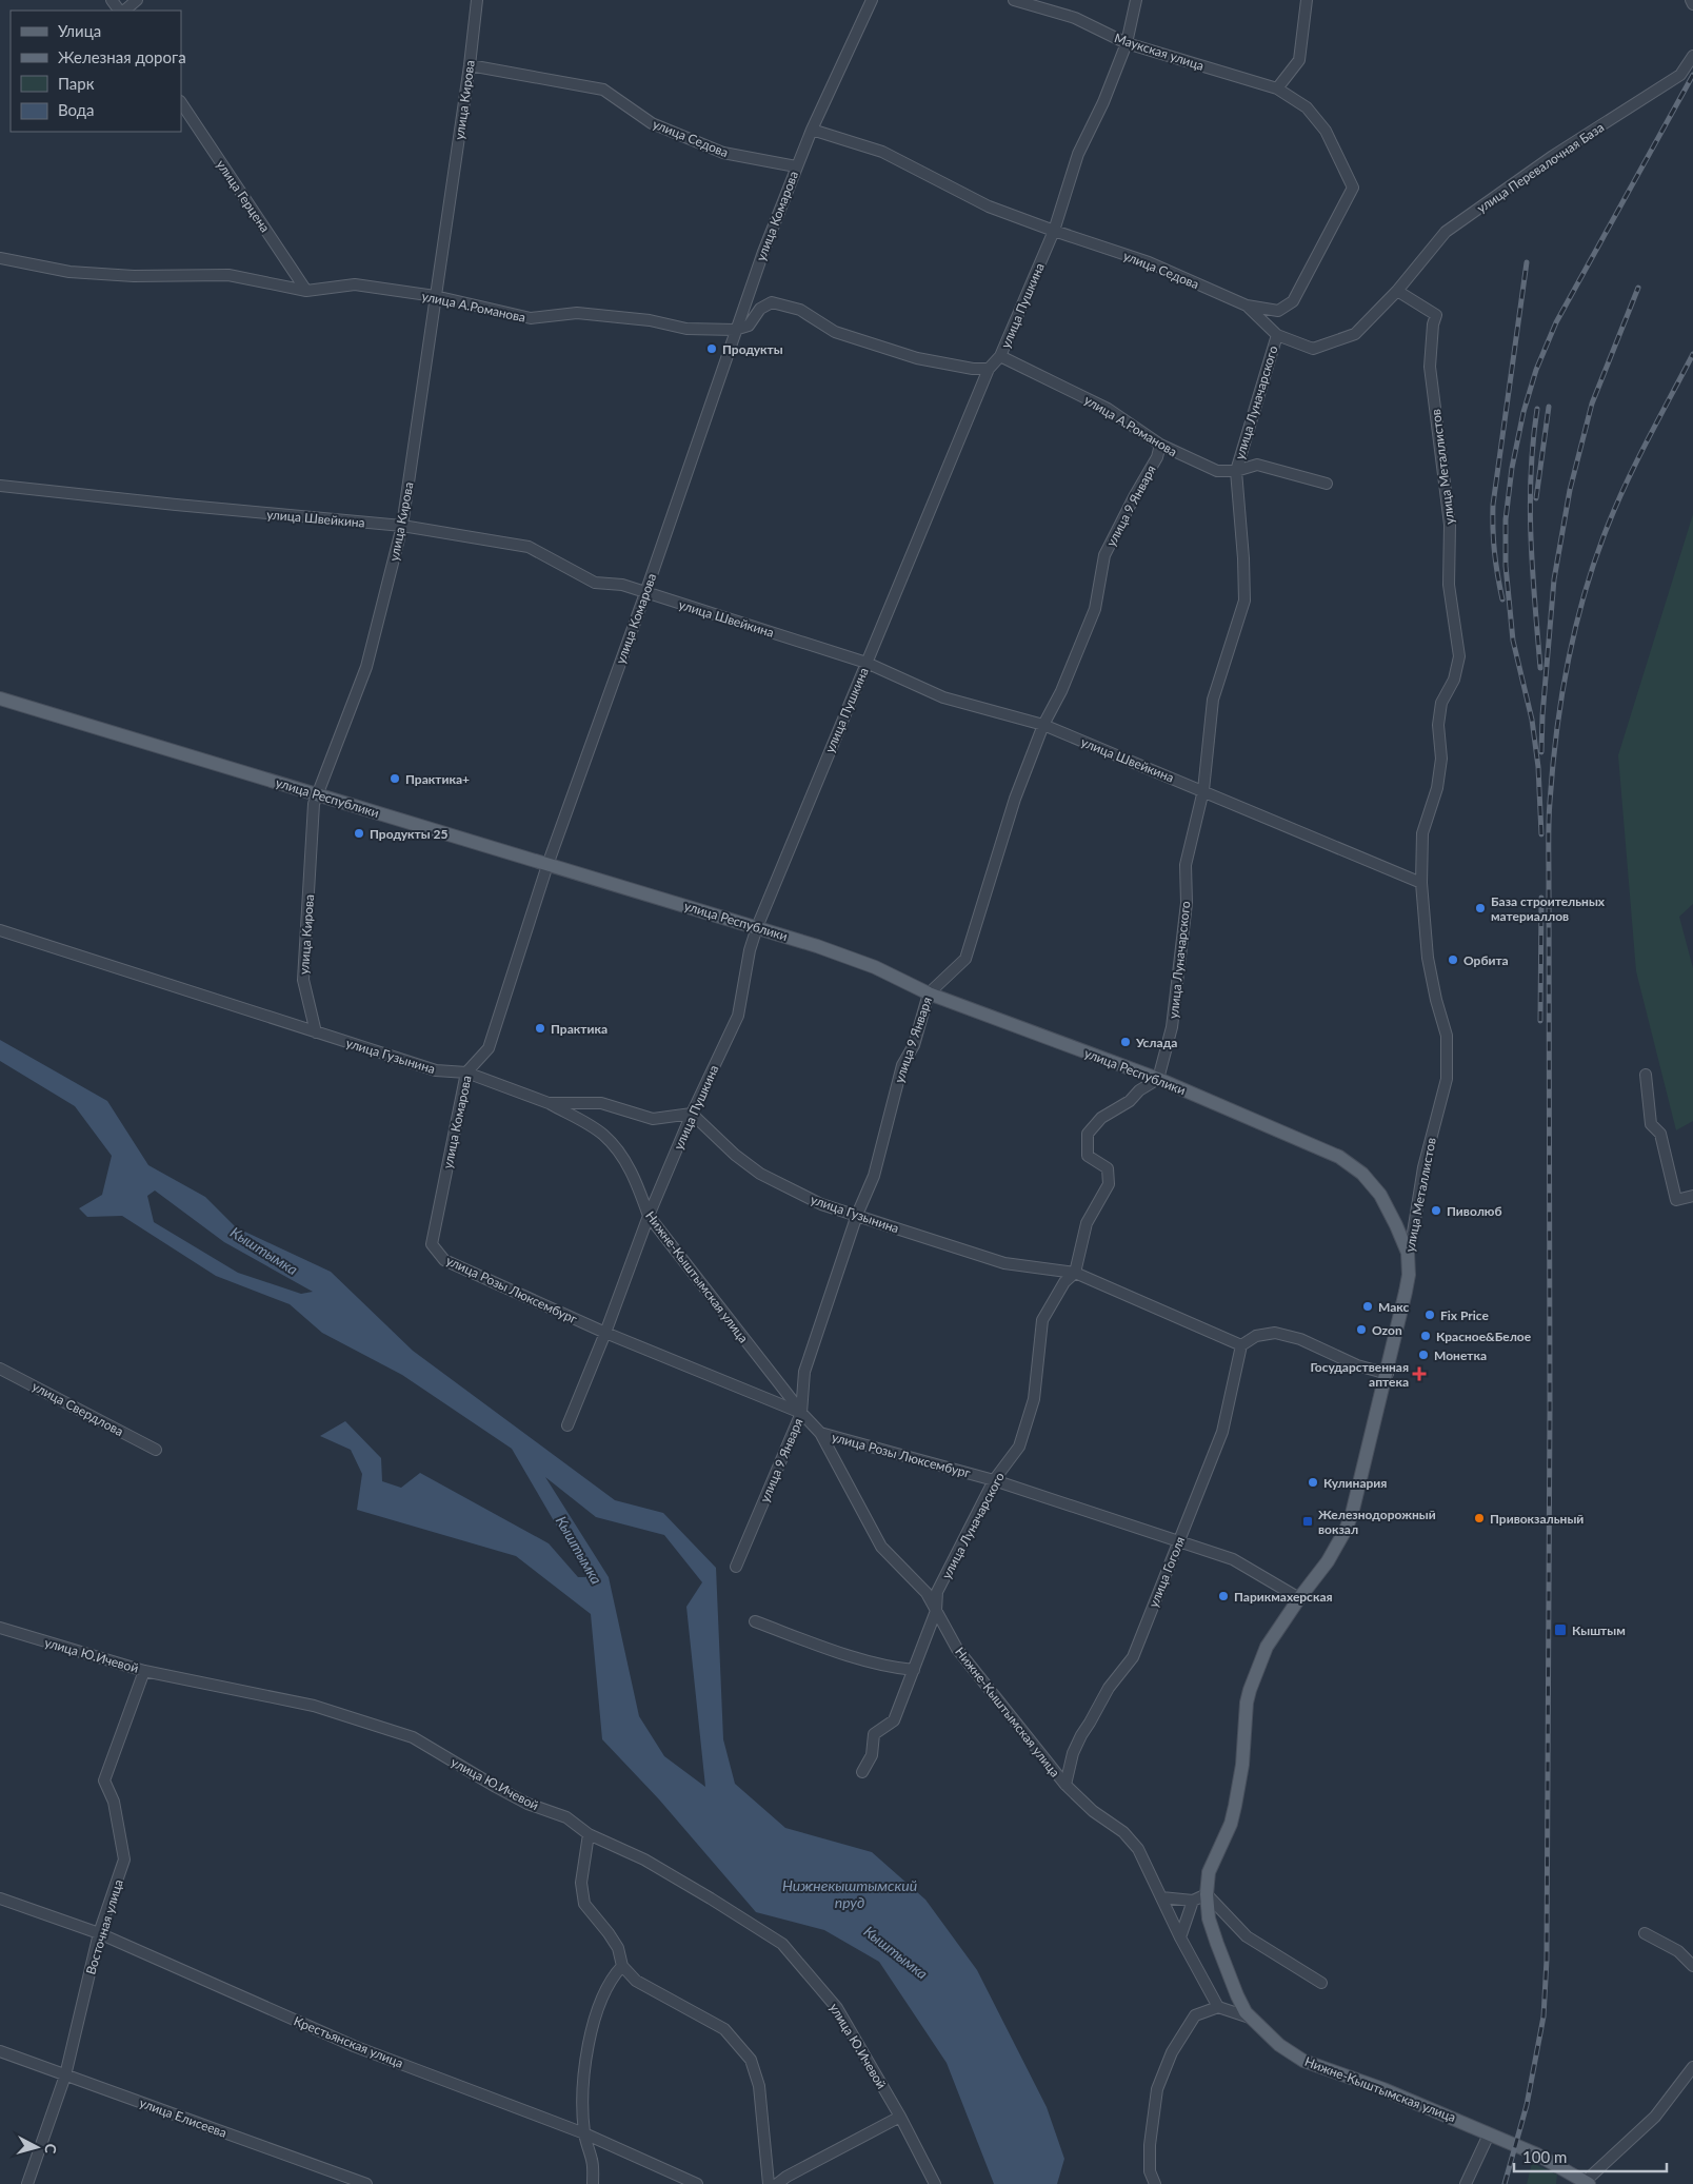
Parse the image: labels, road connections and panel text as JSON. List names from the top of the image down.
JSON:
{
  "streets": {
    "main road": ["улица Металлистов", "улица Республики", "Нижне-Кыштымская улица"],
    "street": [
      "Маукская улица",
      "улица Кирова",
      "улица Седова",
      "улица Перевалочная База",
      "улица Герцена",
      "улица Комарова",
      "улица Пушкина",
      "улица А.Романова",
      "улица Луначарского",
      "улица 9 Января",
      "улица Швейкина",
      "улица Гузынина",
      "улица Розы Люксембург",
      "улица Свердлова",
      "улица Гоголя",
      "улица Ю.Ичевой",
      "Восточная улица",
      "Крестьянская улица",
      "улица Елисеева"
    ]
  },
  "crossings": [
    ["Маукская улица", "улица Пушкина"],
    ["улица Кирова", "улица Седова"],
    ["улица Кирова", "улица А.Романова"],
    ["улица Кирова", "улица Швейкина"],
    ["улица Кирова", "улица Республики"],
    ["улица Кирова", "улица Гузынина"],
    ["улица Седова", "улица Перевалочная База"],
    ["улица Седова", "улица Комарова"],
    ["улица Седова", "улица Пушкина"],
    ["улица Седова", "улица Луначарского"],
    ["улица Седова", "улица Металлистов"],
    ["улица Перевалочная База", "улица Металлистов"],
    ["улица Герцена", "улица А.Романова"],
    ["улица Комарова", "улица А.Романова"],
    ["улица Комарова", "улица Швейкина"],
    ["улица Комарова", "улица Республики"],
    ["улица Комарова", "улица Гузынина"],
    ["улица Комарова", "улица Розы Люксембург"],
    ["улица Пушкина", "улица А.Романова"],
    ["улица Пушкина", "улица Швейкина"],
    ["улица Пушкина", "улица Республики"],
    ["улица Пушкина", "улица Гузынина"],
    ["улица Пушкина", "Нижне-Кыштымская улица"],
    ["улица Пушкина", "улица Розы Люксембург"],
    ["улица А.Романова", "улица Луначарского"],
    ["улица А.Романова", "улица 9 Января"],
    ["улица Луначарского", "улица Швейкина"],
    ["улица Луначарского", "улица Республики"],
    ["улица Луначарского", "улица Гузынина"],
    ["улица Луначарского", "Нижне-Кыштымская улица"],
    ["улица Луначарского", "улица Розы Люксембург"],
    ["улица Металлистов", "улица Швейкина"],
    ["улица Металлистов", "улица Республики"],
    ["улица Металлистов", "Нижне-Кыштымская улица"],
    ["улица Металлистов", "улица Розы Люксембург"],
    ["улица 9 Января", "улица Швейкина"],
    ["улица 9 Января", "улица Республики"],
    ["улица 9 Января", "улица Гузынина"],
    ["улица 9 Января", "Нижне-Кыштымская улица"],
    ["улица 9 Января", "улица Розы Люксембург"],
    ["улица Гузынина", "Нижне-Кыштымская улица"],
    ["улица Гузынина", "улица Гоголя"],
    ["Нижне-Кыштымская улица", "улица Розы Люксембург"],
    ["Нижне-Кыштымская улица", "улица Гоголя"],
    ["улица Розы Люксембург", "улица Гоголя"],
    ["улица Ю.Ичевой", "Восточная улица"],
    ["Восточная улица", "Крестьянская улица"],
    ["Восточная улица", "улица Елисеева"]
  ],
  "water": ["Кыштымка", "Нижнекыштымский пруд"],
  "places": {
    "other": [
      "Продукты",
      "Практика+",
      "Продукты 25",
      "База cтроительных материаллов",
      "Орбита",
      "Практика",
      "Услада",
      "Пиволюб",
      "Макс",
      "Fix Price",
      "Ozon",
      "Красное&Белое",
      "Монетка",
      "Кулинария",
      "Привокзальный",
      "Парикмахерская"
    ],
    "health": ["Государственная аптека"],
    "transit": ["Железнодорожный вокзал", "Кыштым"]
  },
  "legend": [
    "Улица",
    "Железная дорога",
    "Парк",
    "Вода"
  ],
  "scale_bar": "100 m",
  "north": "right"
}
